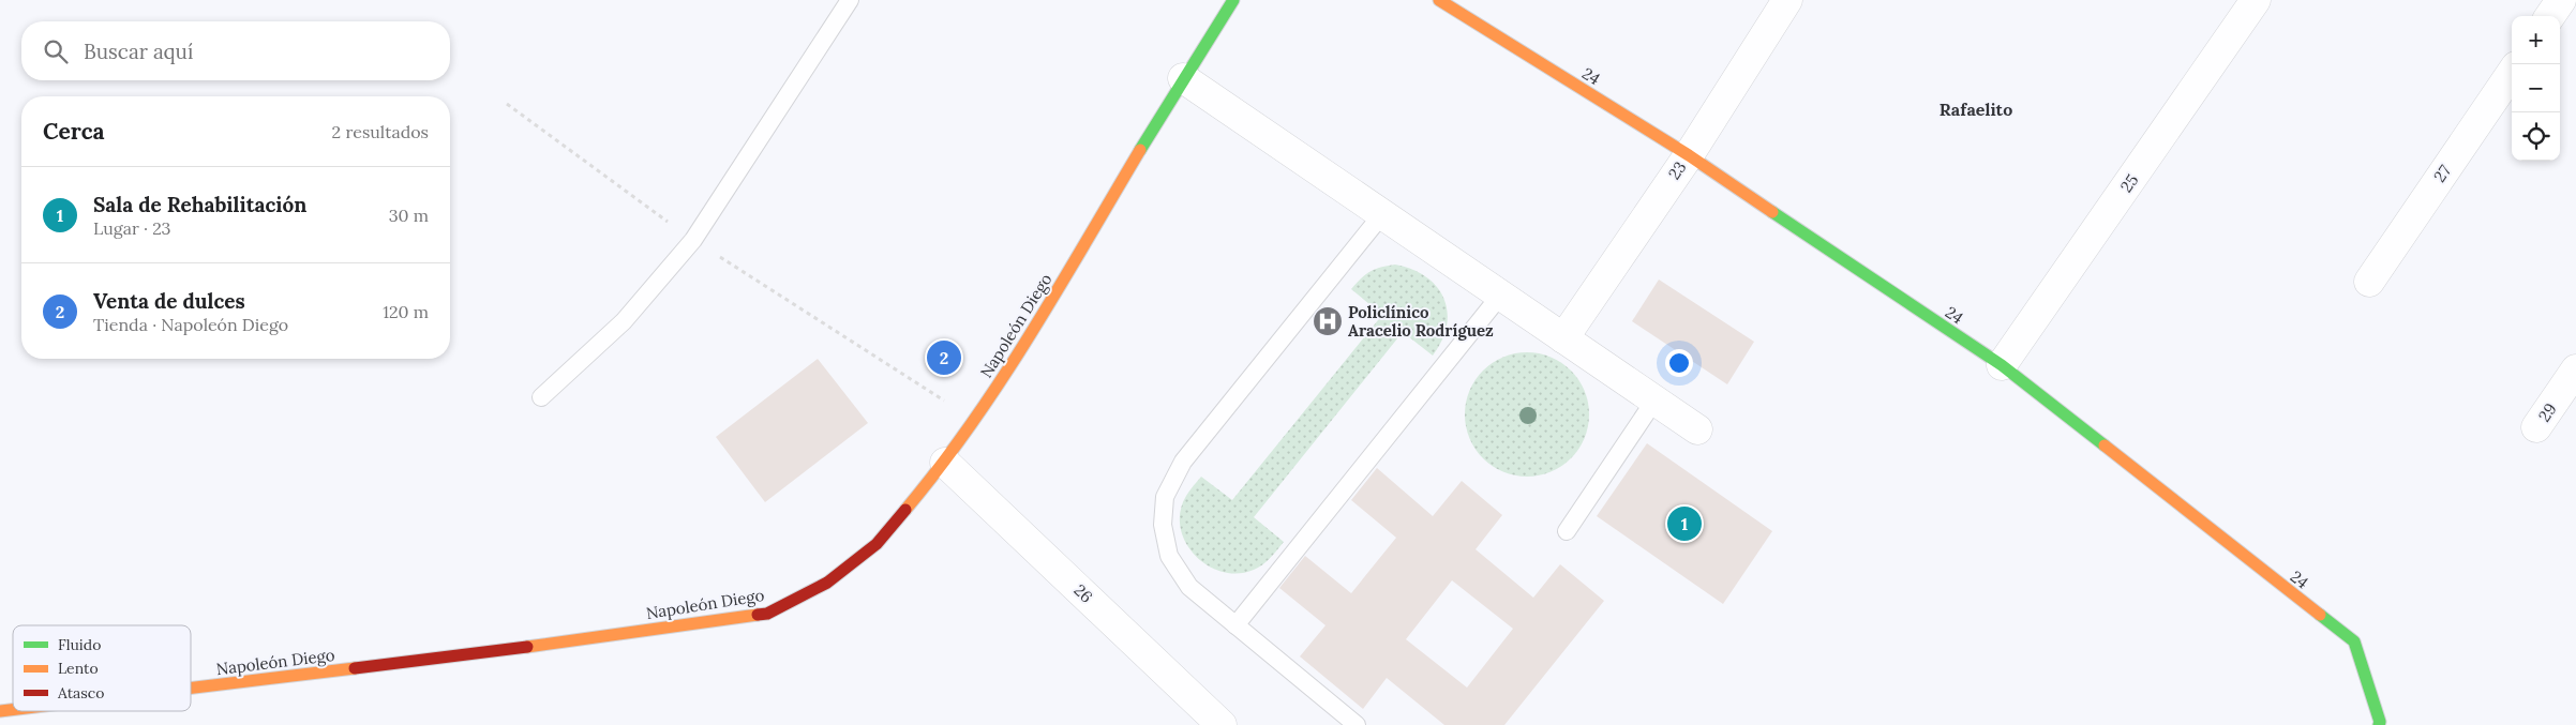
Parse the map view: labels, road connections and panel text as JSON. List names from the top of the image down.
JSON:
{
  "streets": {
    "main road": ["24", "Napoleón Diego"],
    "street": [
      "23",
      "27",
      "25",
      "29",
      "26"
    ]
  },
  "crossings": [
    ["24", "23"],
    ["24", "25"],
    ["Napoleón Diego", "26"]
  ],
  "districts": ["Rafaelito"],
  "places": {
    "hospital": ["Policlínico Aracelio Rodríguez"]
  },
  "legend": ["Fluido", "Lento", "Atasco"],
  "page": {
    "map_buttons": ["+", "−"],
    "search": "Buscar aquí",
    "heading": ["Cerca", "2 resultados"],
    "list": [
      {
        "mark": "1",
        "name": "Sala de Rehabilitación",
        "note": "Lugar · 23",
        "value": "30 m"
      },
      {
        "mark": "2",
        "name": "Venta de dulces",
        "note": "Tienda · Napoleón Diego",
        "value": "120 m"
      }
    ],
    "pins": ["2", "1"]
  }
}
